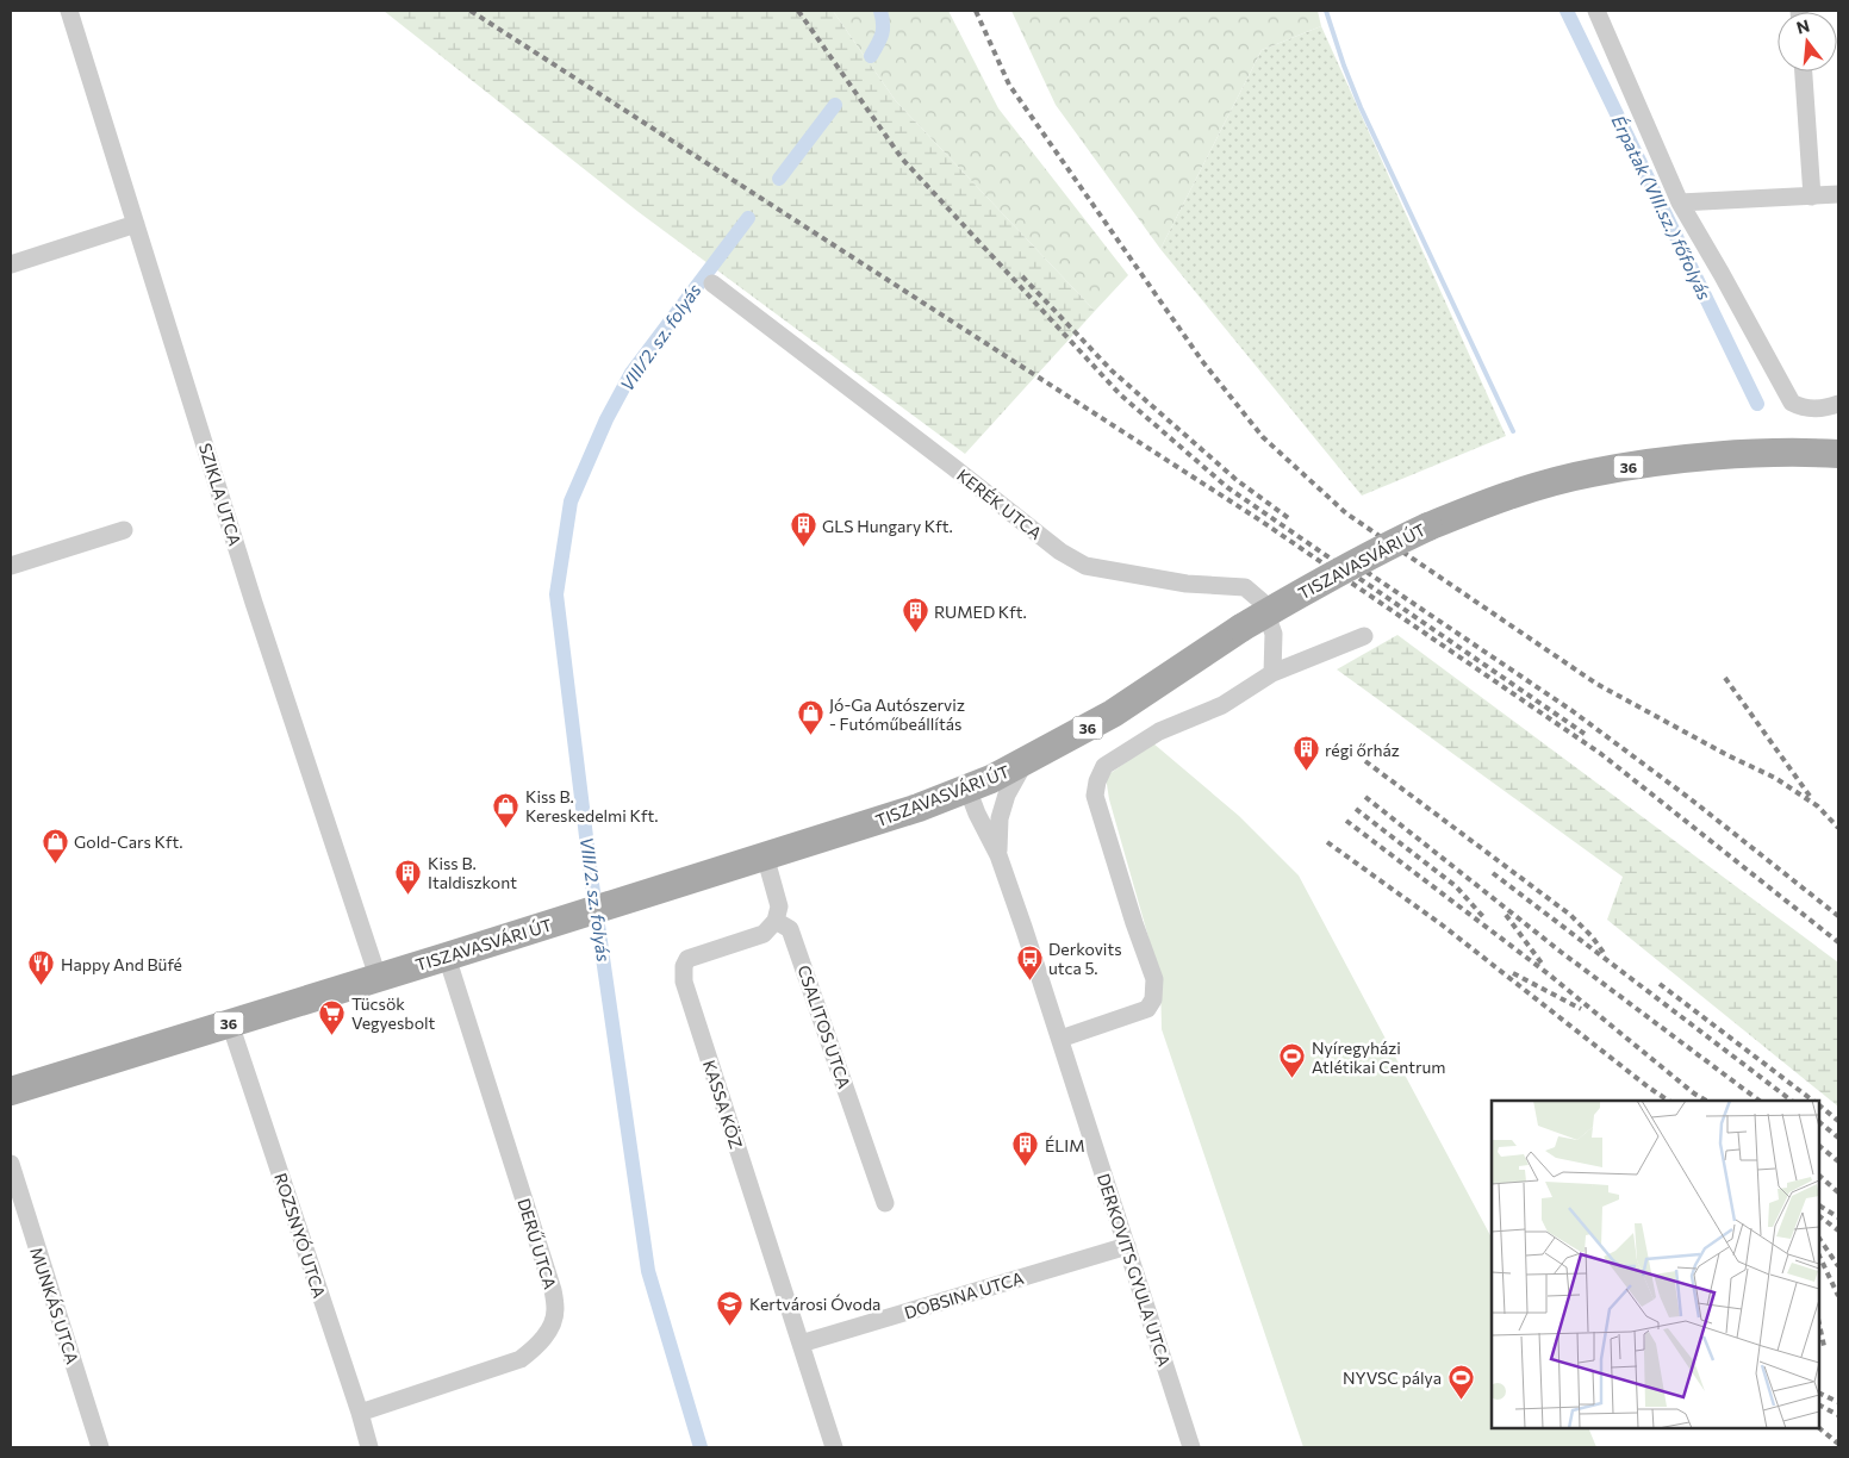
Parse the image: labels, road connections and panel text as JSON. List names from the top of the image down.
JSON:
{
  "streets": {
    "main road": ["36", "TISZAVASVÁRI ÚT"],
    "street": [
      "SZIKLA UTCA",
      "KERÉK UTCA",
      "CSALITOS UTCA",
      "KASSA KÖZ",
      "ROZSNYÓ UTCA",
      "DERŰ UTCA",
      "DERKOVITS GYULA UTCA",
      "DOBSINA UTCA",
      "MUNKÁS UTCA"
    ]
  },
  "crossings": [
    ["SZIKLA UTCA", "TISZAVASVÁRI ÚT"],
    ["TISZAVASVÁRI ÚT", "ROZSNYÓ UTCA"],
    ["TISZAVASVÁRI ÚT", "DERŰ UTCA"],
    ["TISZAVASVÁRI ÚT", "DERKOVITS GYULA UTCA"],
    ["CSALITOS UTCA", "KASSA KÖZ"],
    ["KASSA KÖZ", "DOBSINA UTCA"],
    ["ROZSNYÓ UTCA", "DERŰ UTCA"],
    ["DERKOVITS GYULA UTCA", "DOBSINA UTCA"]
  ],
  "water": ["Érpatak (VIII.sz.) főfolyás", "VIII/2. sz. folyás"],
  "places": {
    "building": [
      "GLS Hungary Kft.",
      "RUMED Kft.",
      "régi őrház",
      "Kiss B. Italdiszkont",
      "ÉLIM"
    ],
    "shop": ["Jó-Ga Autószerviz - Futóműbeállítás", "Kiss B. Kereskedelmi Kft.", "Gold-Cars Kft."],
    "bus stop": ["Derkovits utca 5."],
    "restaurant": ["Happy And Büfé"],
    "supermarket": ["Tücsök Vegyesbolt"],
    "sports": ["Nyíregyházi Atlétikai Centrum", "NYVSC pálya"],
    "school or university": ["Kertvárosi Óvoda"]
  },
  "north": "top"
}
